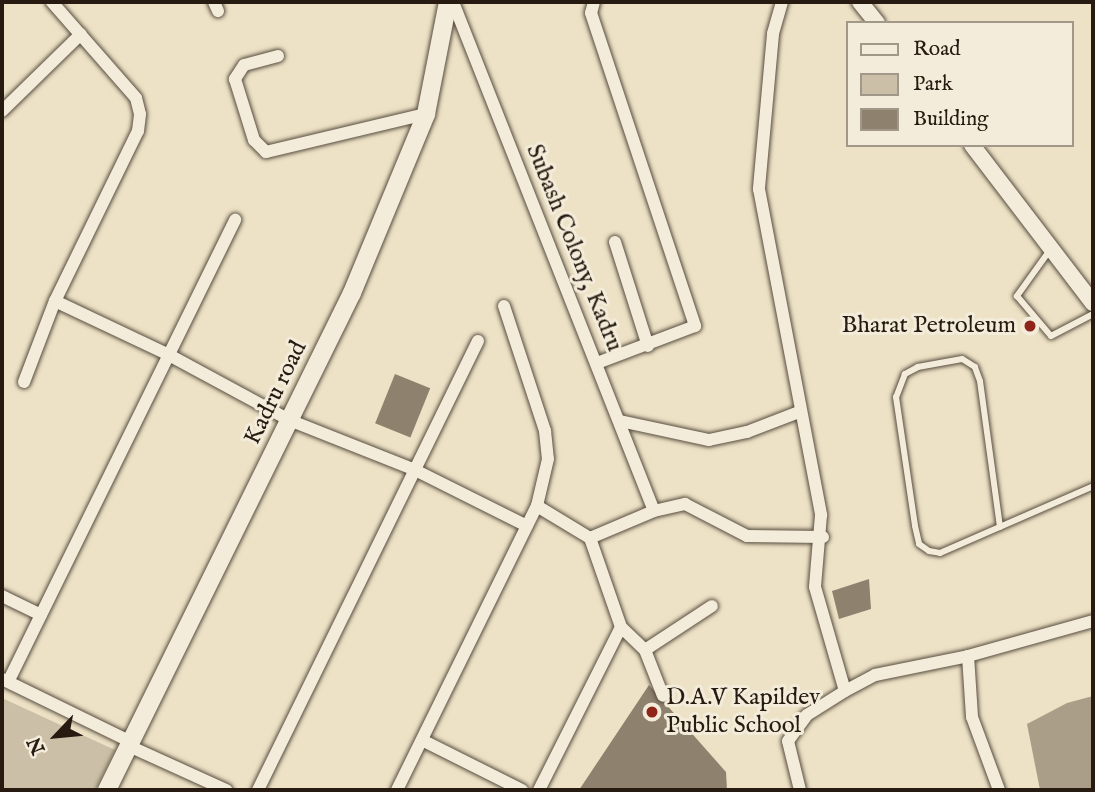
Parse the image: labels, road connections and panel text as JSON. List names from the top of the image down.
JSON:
{
  "streets": {
    "main road": ["Kadru road"],
    "street": ["Subash Colony, Kadru"]
  },
  "crossings": [
    ["Subash Colony, Kadru", "Kadru road"]
  ],
  "places": ["Bharat Petroleum", "D.A.V Kapildev Public School"],
  "legend": ["Road", "Park", "Building"],
  "north": "bottom left"
}
